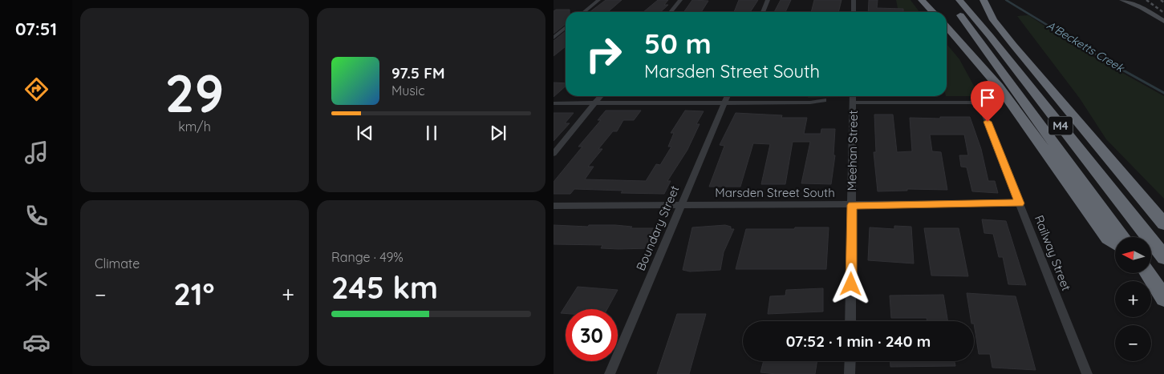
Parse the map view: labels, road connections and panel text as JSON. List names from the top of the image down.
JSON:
{
  "streets": {
    "highway": ["M4"],
    "street": [
      "Meehan Street",
      "Marsden Street South",
      "Boundary Street",
      "Railway Street"
    ]
  },
  "crossings": [
    ["Meehan Street", "Marsden Street South"],
    ["Meehan Street", "Railway Street"],
    ["Marsden Street South", "Boundary Street"],
    ["Marsden Street South", "Railway Street"]
  ],
  "water": ["A'Becketts Creek"],
  "north": "left",
  "page": {
    "tabs": "07:51",
    "tile": [
      ["29", "km/h"],
      "Climate",
      ["Range · 49%", "245 km"]
    ],
    "turn": ["50 m", "Marsden Street South"],
    "song": ["97.5 FM", "Music"],
    "map_buttons": ["+", "−"],
    "heat": ["−", "21°", "+"],
    "limit": "30",
    "trip": "07:52 · 1 min · 240 m"
  }
}
